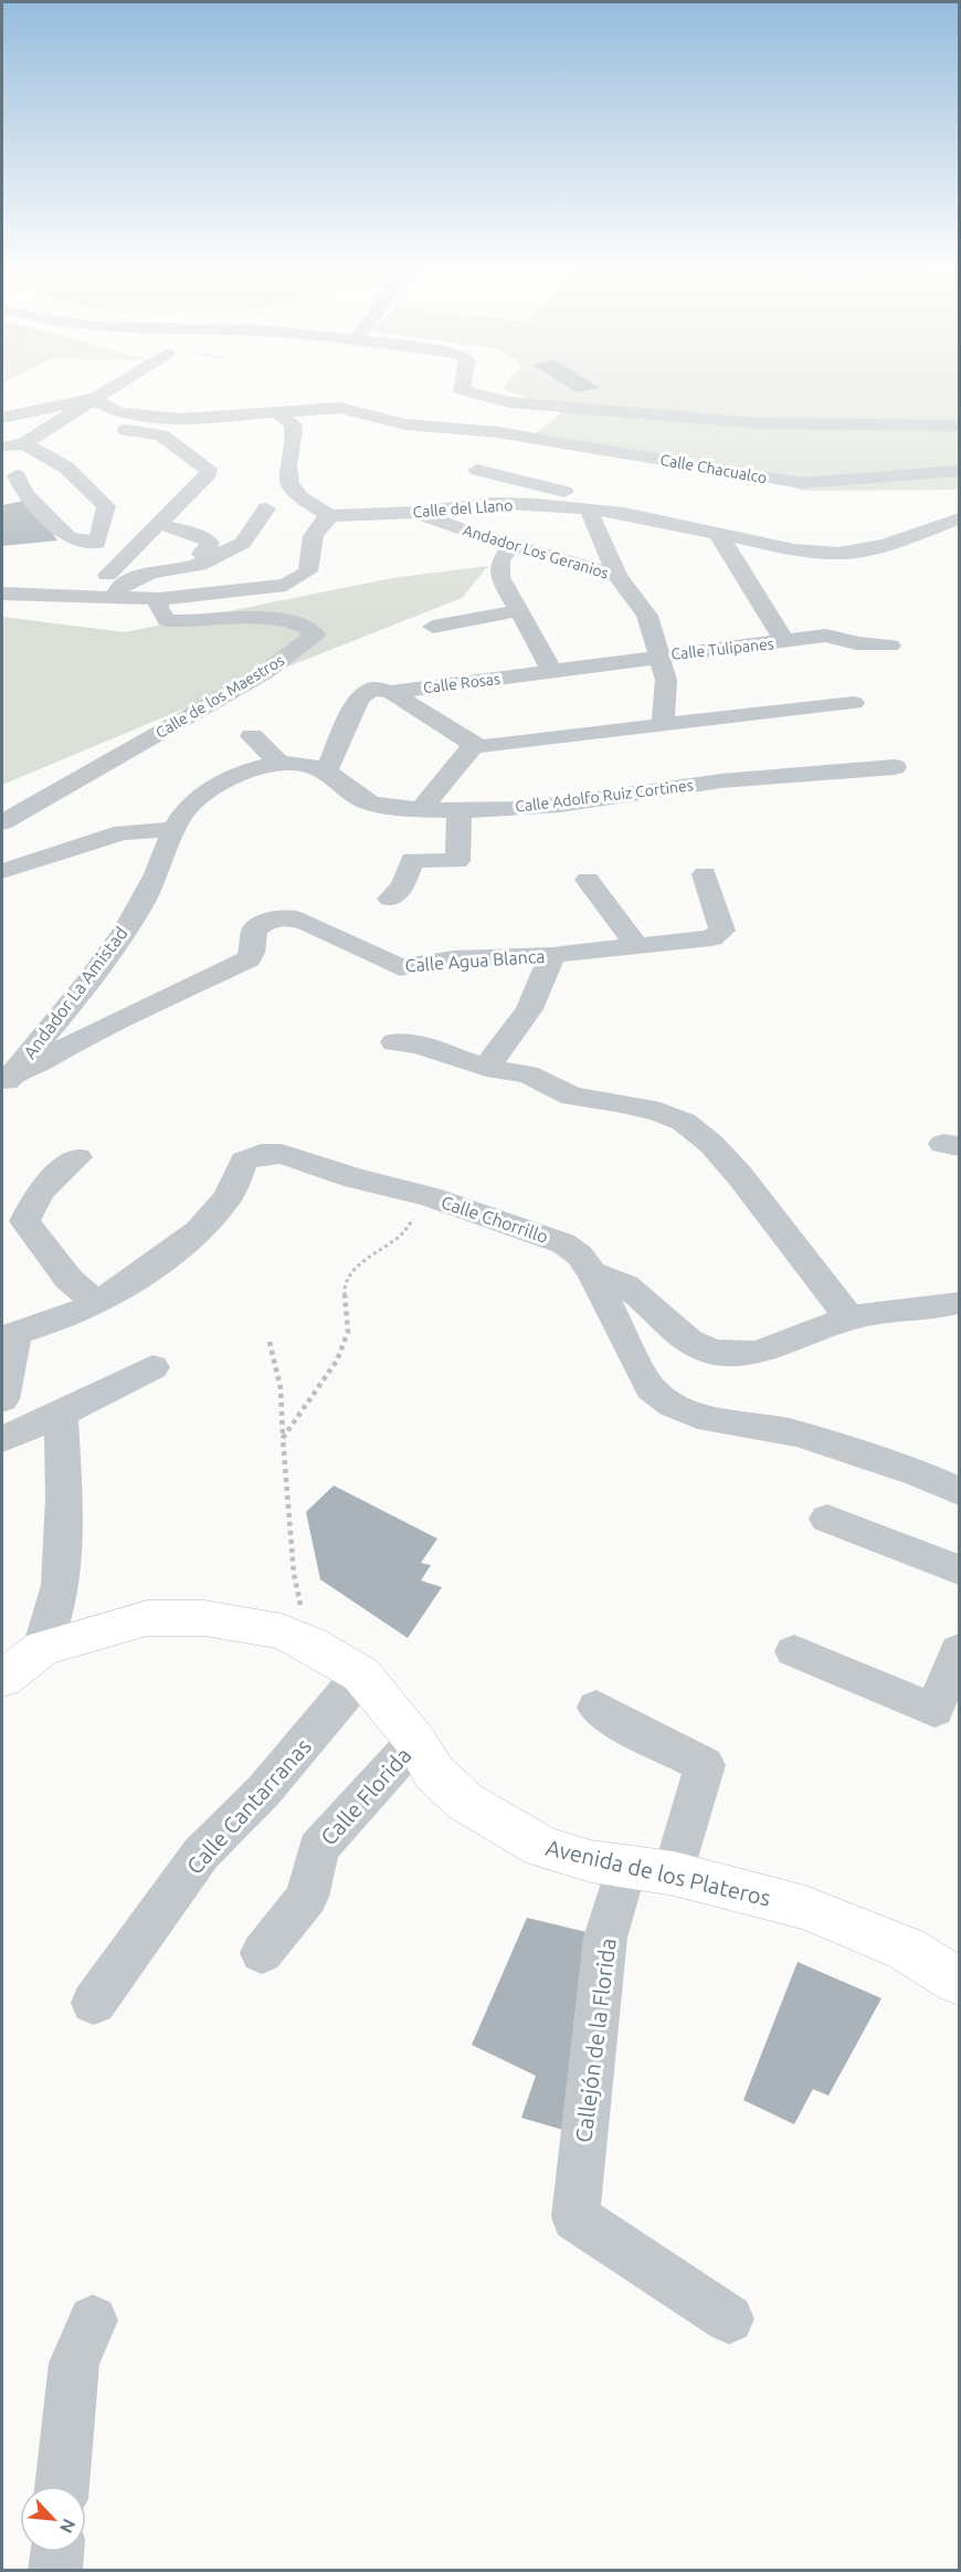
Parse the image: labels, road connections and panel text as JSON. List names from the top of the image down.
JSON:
{
  "streets": {
    "main road": ["Avenida de los Plateros"],
    "street": [
      "Calle Chacualco",
      "Calle del Llano",
      "Andador Los Geranios",
      "Calle Tulipanes",
      "Calle Rosas",
      "Calle de los Maestros",
      "Calle Adolfo Ruiz Cortines",
      "Calle Agua Blanca",
      "Andador La Amistad",
      "Calle Chorrillo",
      "Calle Florida",
      "Calle Cantarranas",
      "Callejón de la Florida"
    ]
  },
  "crossings": [
    ["Calle del Llano", "Andador Los Geranios"],
    ["Calle Tulipanes", "Calle Rosas"],
    ["Calle Agua Blanca", "Andador La Amistad"],
    ["Calle Florida", "Avenida de los Plateros"],
    ["Calle Cantarranas", "Avenida de los Plateros"],
    ["Avenida de los Plateros", "Callejón de la Florida"]
  ],
  "north": "bottom right"
}
